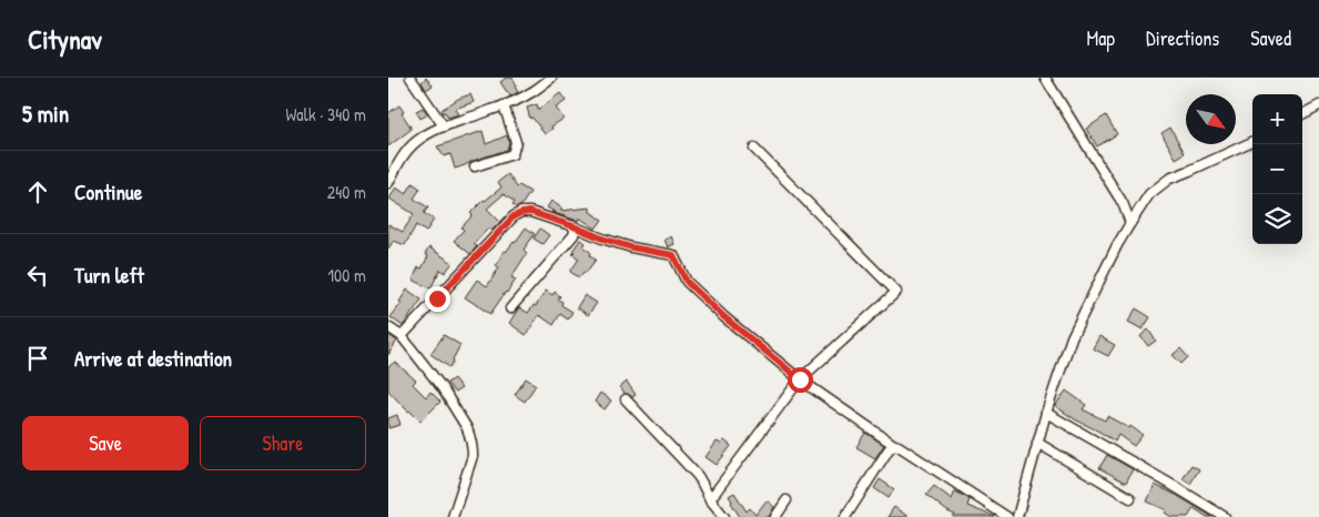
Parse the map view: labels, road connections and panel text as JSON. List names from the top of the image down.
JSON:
{
  "north": "bottom right",
  "page": {
    "header": "Citynav",
    "nav": ["Map", "Directions", "Saved"],
    "heading": ["5 min", "Walk · 340 m"],
    "map_buttons": ["+", "−"],
    "list": [
      ["Continue", "240 m"],
      ["Turn left", "100 m"],
      "Arrive at destination"
    ],
    "buttons": ["Save", "Share"]
  }
}
